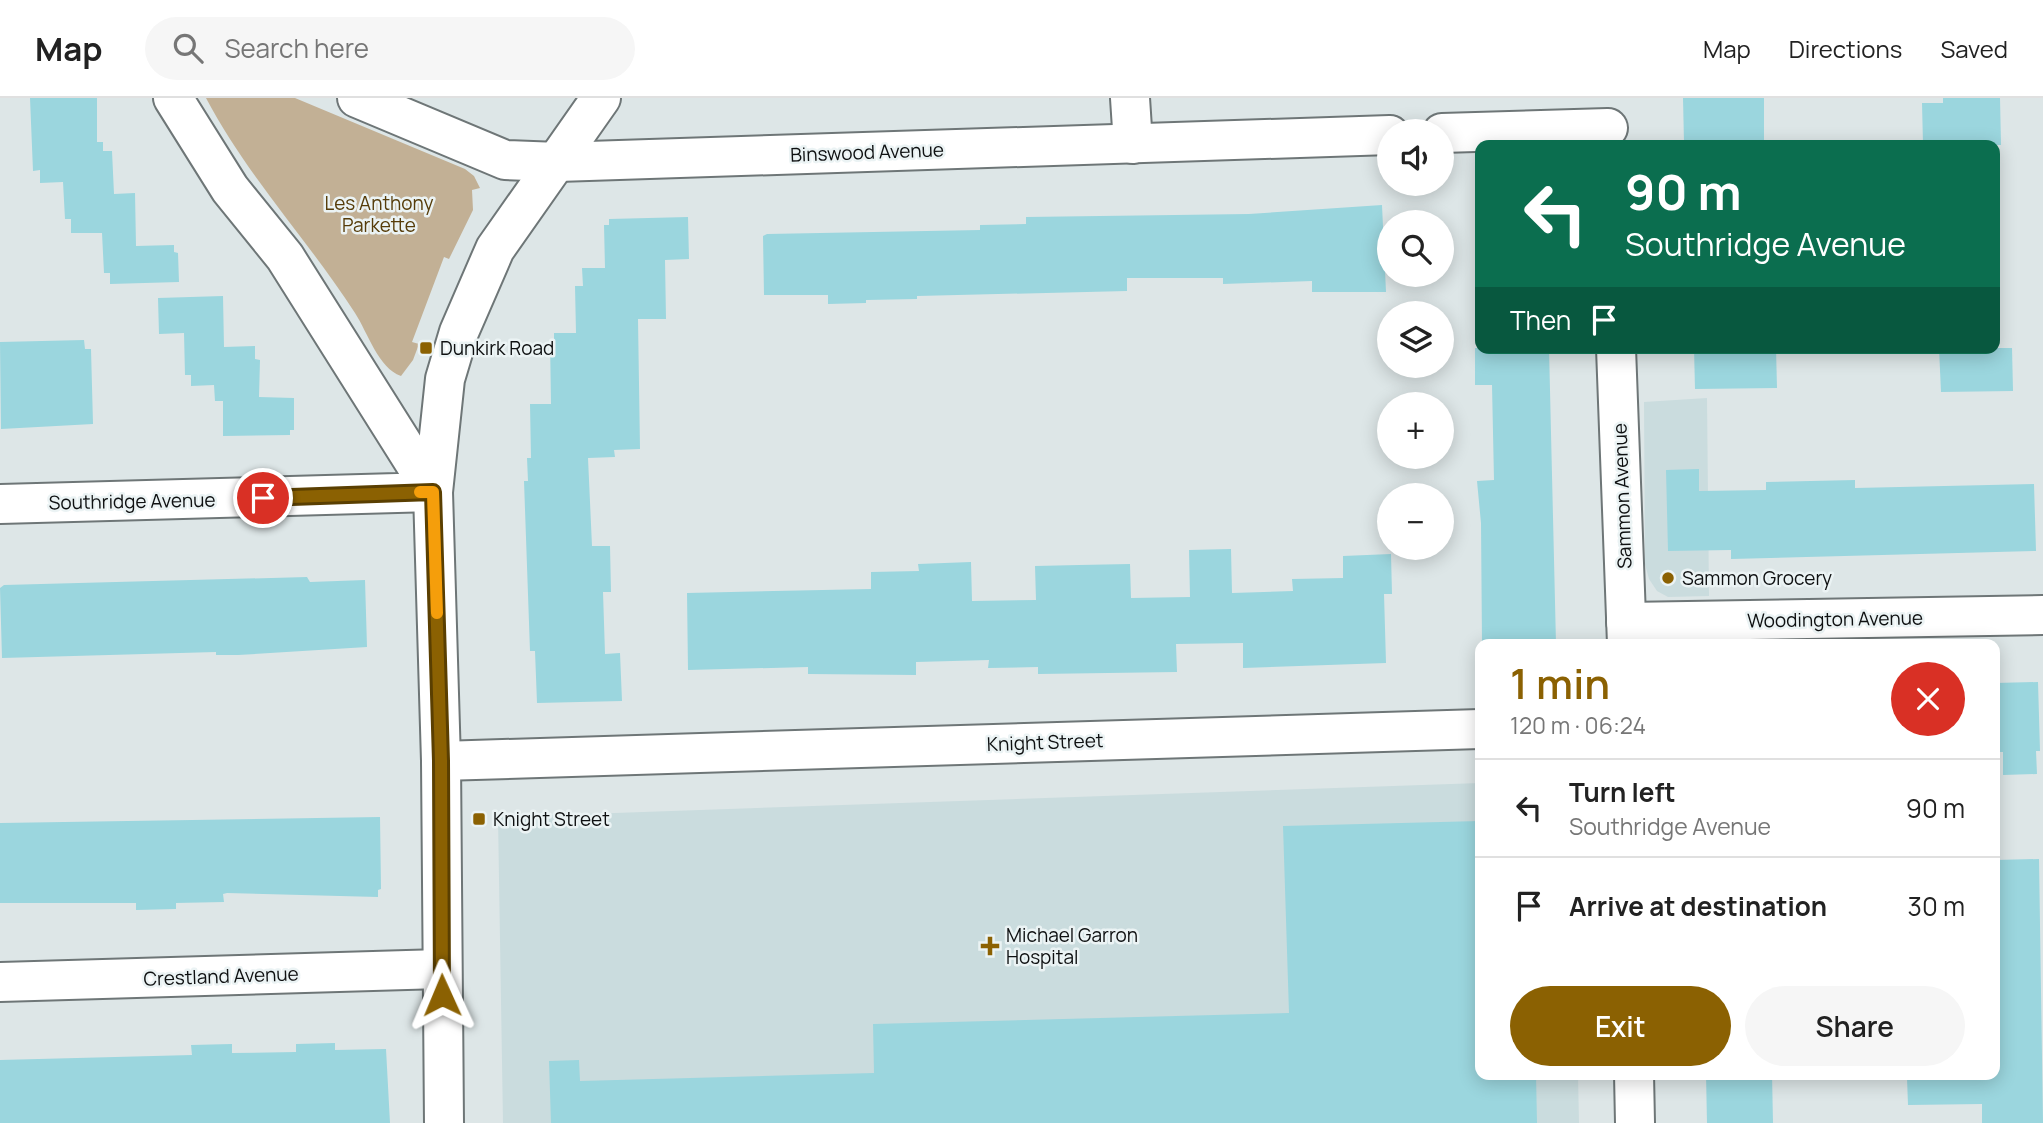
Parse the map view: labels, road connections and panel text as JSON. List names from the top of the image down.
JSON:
{
  "streets": {
    "street": [
      "Binswood Avenue",
      "Sammon Avenue",
      "Southridge Avenue",
      "Woodington Avenue",
      "Knight Street",
      "Crestland Avenue"
    ]
  },
  "crossings": [
    ["Sammon Avenue", "Woodington Avenue"]
  ],
  "parks": ["Les Anthony Parkette"],
  "places": {
    "transit": ["Dunkirk Road", "Knight Street"],
    "other": ["Sammon Grocery"],
    "health": ["Michael Garron Hospital"]
  },
  "page": {
    "header": "Map",
    "search": "Search here",
    "nav": ["Map", "Directions", "Saved"],
    "map_buttons": ["+", "−"],
    "turn": ["90 m", "Southridge Avenue"],
    "then": "Then",
    "heading": ["1 min", "120 m · 06:24"],
    "list": [
      {
        "name": "Turn left",
        "note": "Southridge Avenue",
        "value": "90 m"
      },
      {
        "name": "Arrive at destination",
        "value": "30 m"
      }
    ],
    "buttons": ["Exit", "Share"]
  }
}
